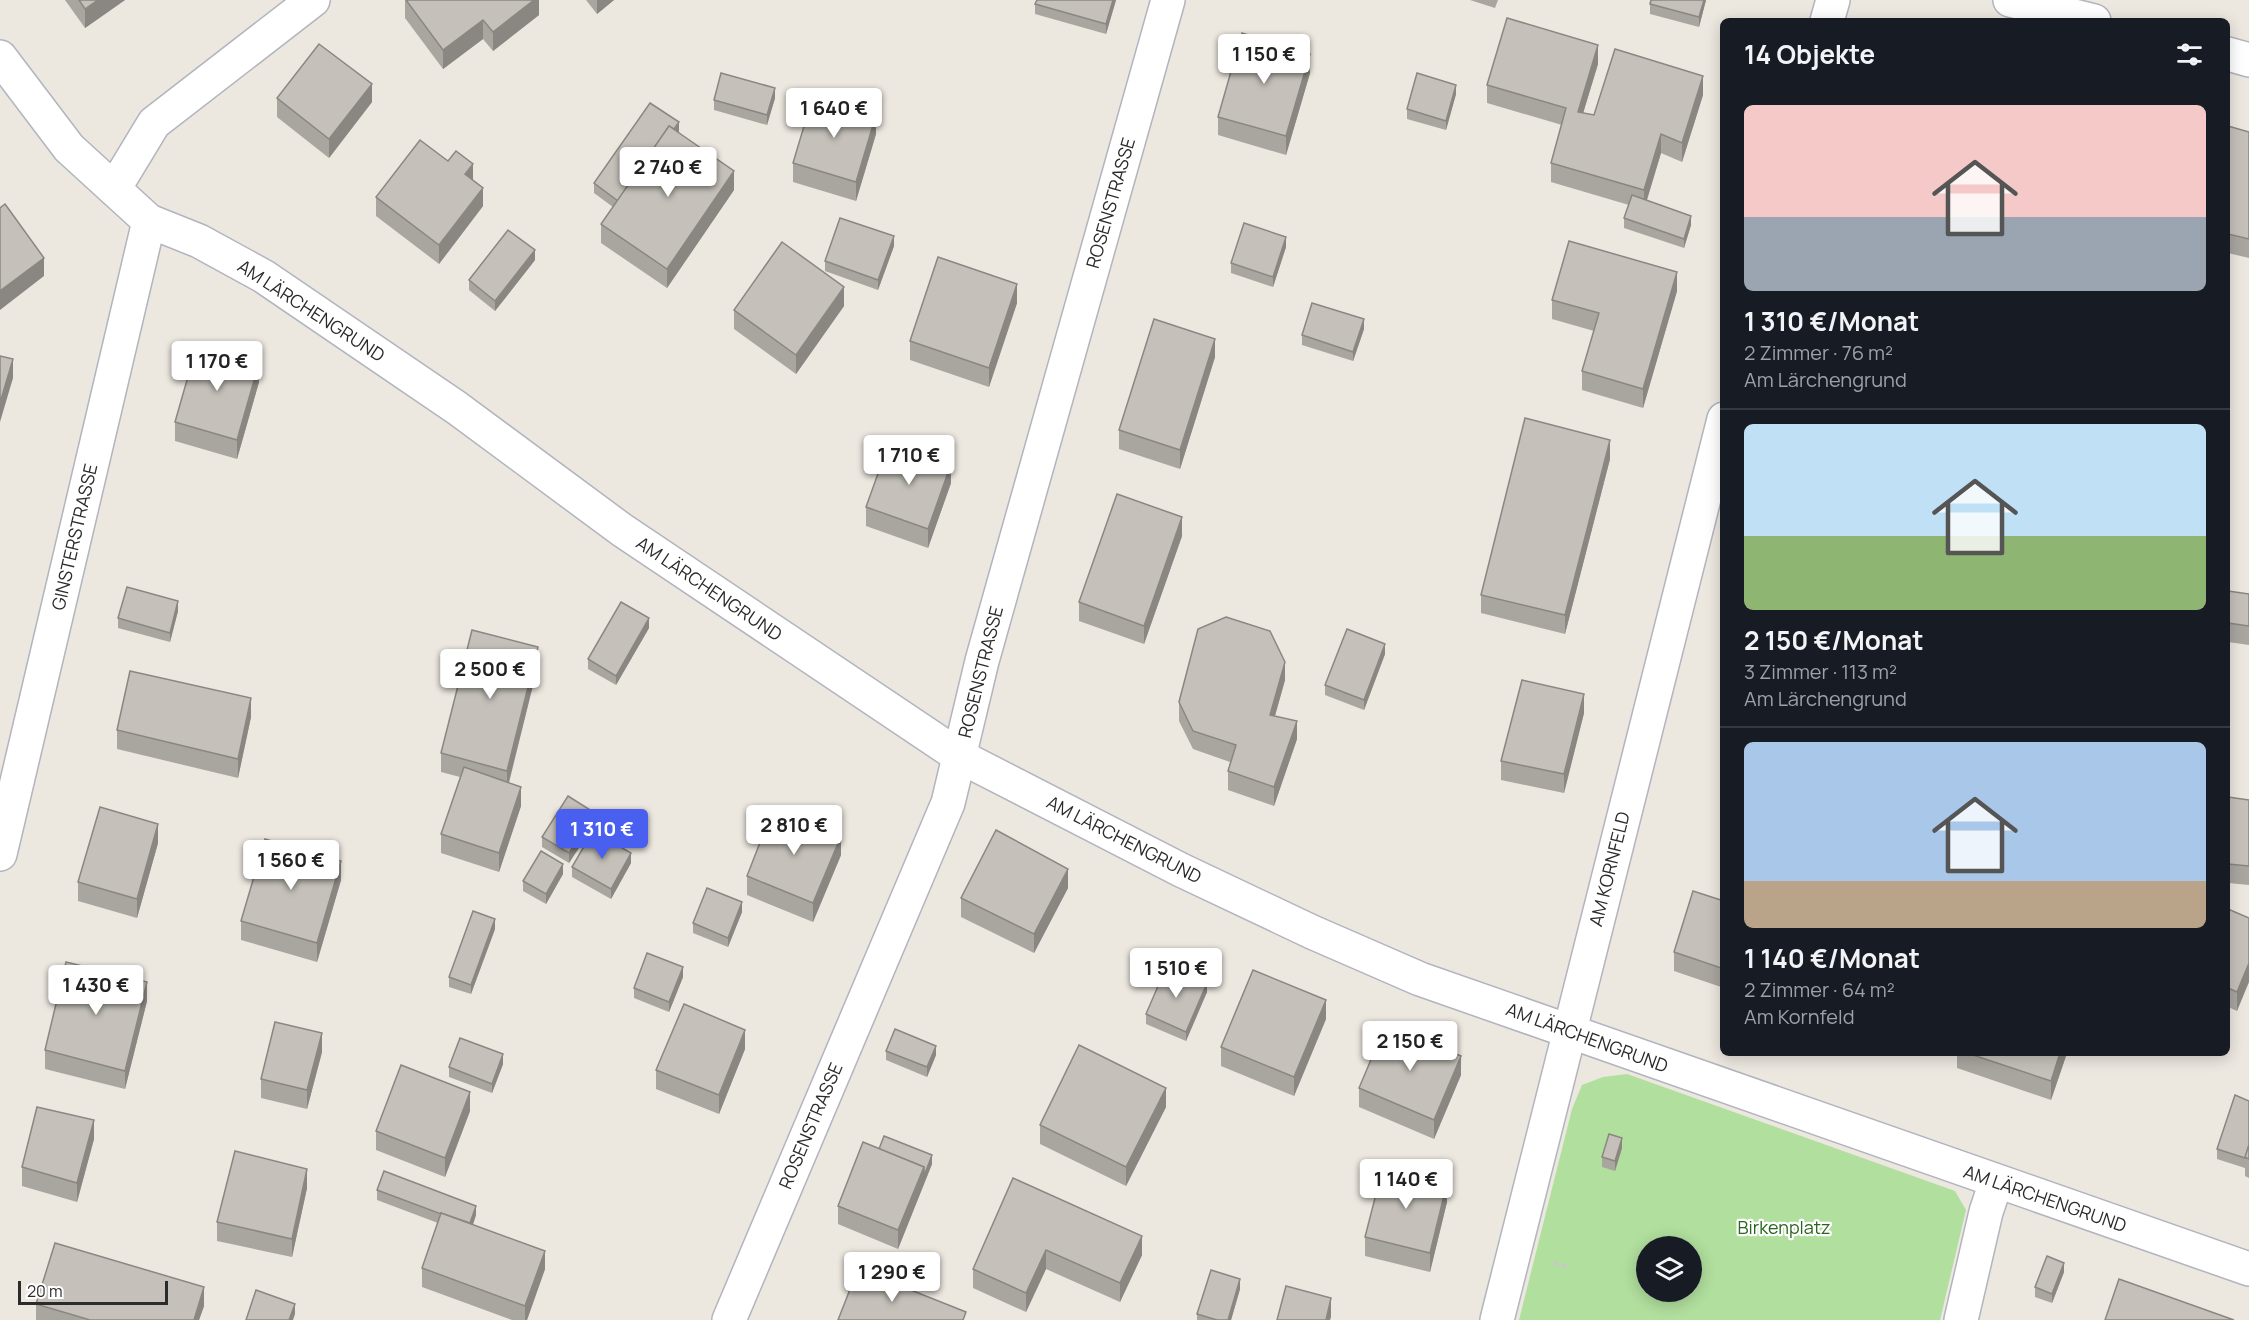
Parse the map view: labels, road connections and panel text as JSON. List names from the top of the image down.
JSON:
{
  "streets": {
    "street": [
      "ROSENSTRASSE",
      "AM LÄRCHENGRUND",
      "GINSTERSTRASSE",
      "AM KORNFELD"
    ]
  },
  "crossings": [
    ["ROSENSTRASSE", "AM LÄRCHENGRUND"],
    ["AM LÄRCHENGRUND", "GINSTERSTRASSE"],
    ["AM LÄRCHENGRUND", "AM KORNFELD"]
  ],
  "parks": ["Birkenplatz"],
  "scale_bar": "20 m",
  "page": {
    "heading": "14 Objekte",
    "price": [
      "1 150 €",
      "1 640 €",
      "2 740 €",
      "1 170 €",
      "1 710 €",
      "2 500 €",
      "2 810 €",
      "1 310 €",
      "1 560 €",
      "1 510 €",
      "1 430 €",
      "2 150 €",
      "1 140 €",
      "1 290 €"
    ],
    "list": [
      {
        "name": "1 310 €/Monat",
        "note": "2 Zimmer · 76 m² · Am Lärchengrund"
      },
      {
        "name": "2 150 €/Monat",
        "note": "3 Zimmer · 113 m² · Am Lärchengrund"
      },
      {
        "name": "1 140 €/Monat",
        "note": "2 Zimmer · 64 m² · Am Kornfeld"
      }
    ],
    "scale": "20 m"
  }
}
